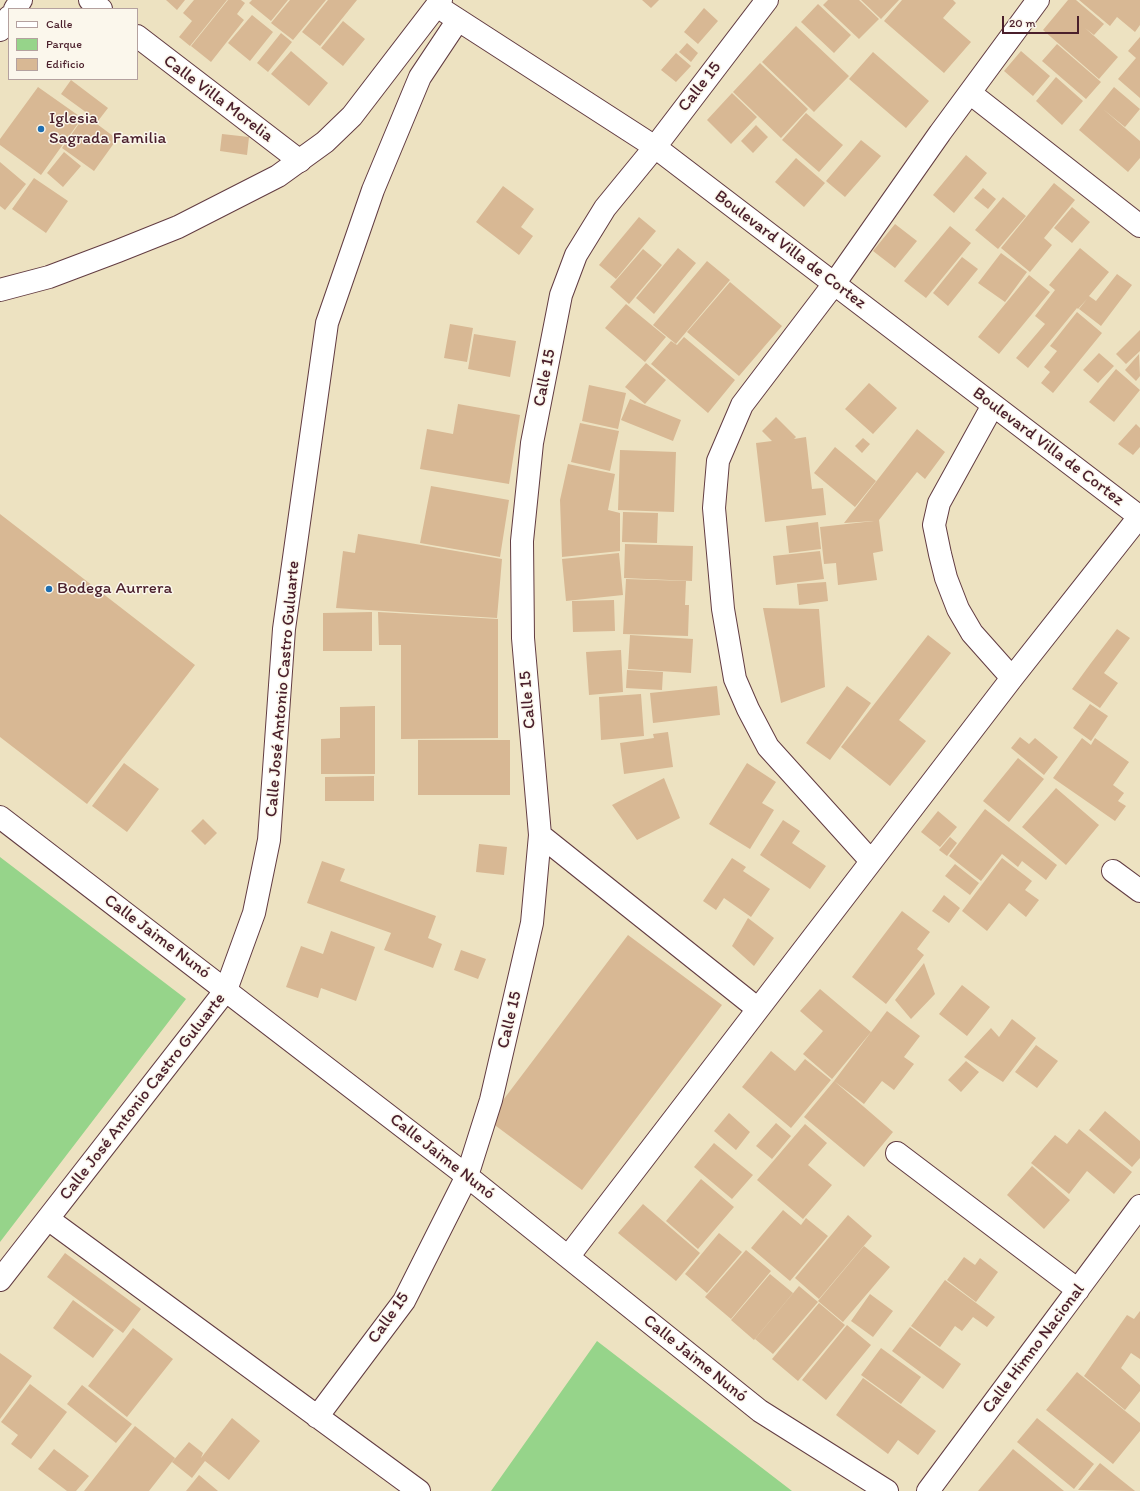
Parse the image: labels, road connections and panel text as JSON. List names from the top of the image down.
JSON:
{
  "streets": {
    "street": [
      "Calle 15",
      "Calle Villa Morelia",
      "Boulevard Villa de Cortez",
      "Calle José Antonio Castro Guluarte",
      "Calle Jaime Nunó",
      "Calle Himno Nacional"
    ]
  },
  "crossings": [
    ["Calle 15", "Boulevard Villa de Cortez"],
    ["Calle 15", "Calle Jaime Nunó"],
    ["Boulevard Villa de Cortez", "Calle José Antonio Castro Guluarte"],
    ["Calle José Antonio Castro Guluarte", "Calle Jaime Nunó"]
  ],
  "places": ["Iglesia Sagrada Familia", "Bodega Aurrera"],
  "legend": ["Calle", "Parque", "Edificio"],
  "scale_bar": "20 m"
}
